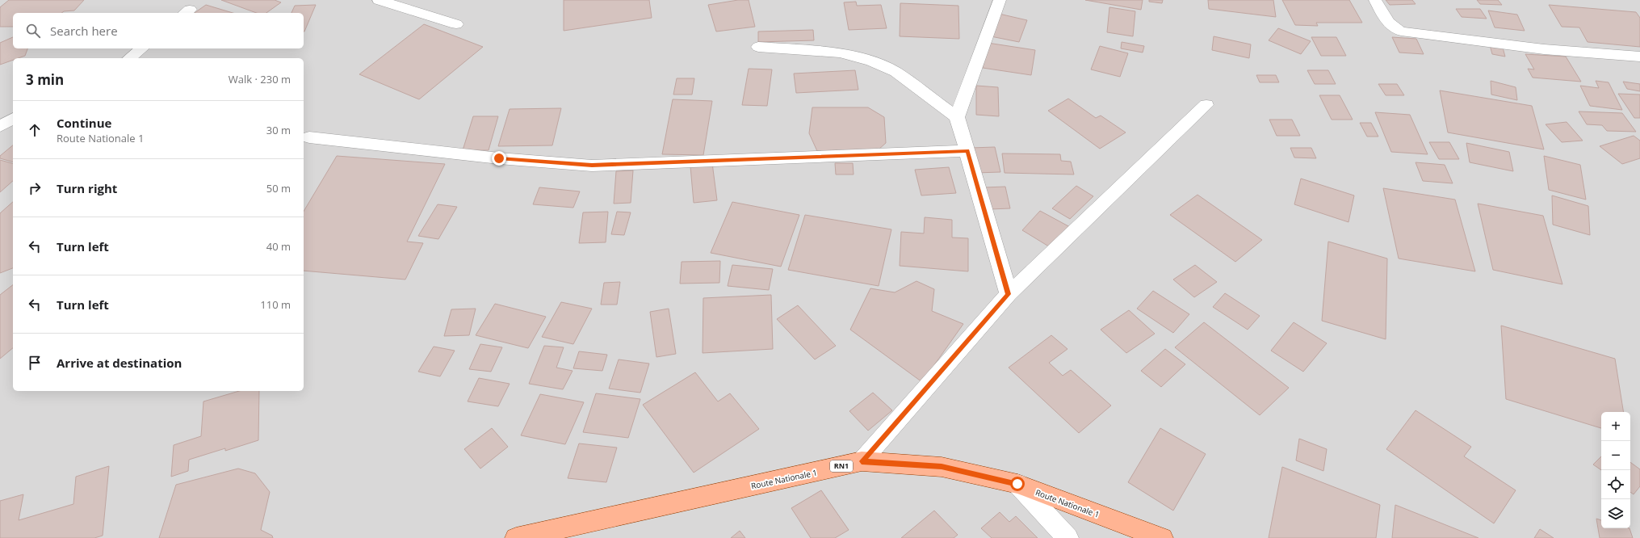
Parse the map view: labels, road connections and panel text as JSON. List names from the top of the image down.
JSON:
{
  "streets": {
    "main road": ["RN1", "Route Nationale 1"]
  },
  "page": {
    "search": "Search here",
    "heading": ["3 min", "Walk · 230 m"],
    "list": [
      ["Continue", "Route Nationale 1", "30 m"],
      ["Turn right", "50 m"],
      ["Turn left", "40 m"],
      ["Turn left", "110 m"],
      "Arrive at destination"
    ],
    "map_buttons": ["+", "−"]
  }
}
